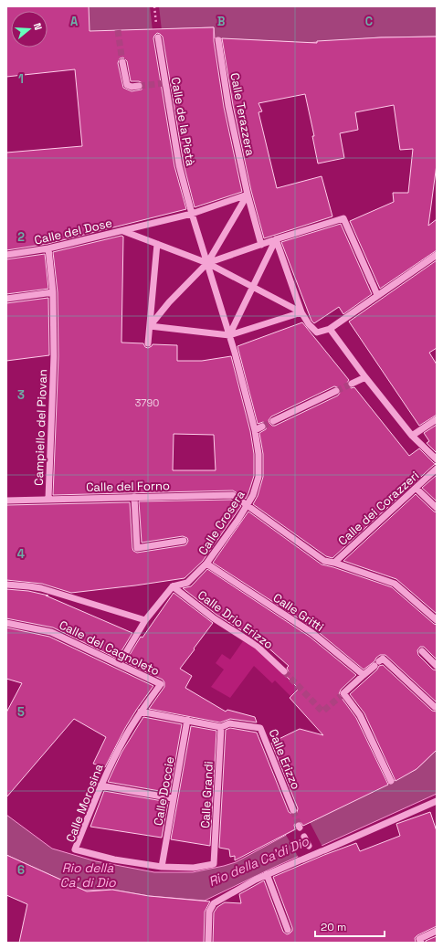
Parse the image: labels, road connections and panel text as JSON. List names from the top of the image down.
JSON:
{
  "streets": {
    "street": [
      "Calle Terazzera",
      "Calle de la Pietà",
      "Calle del Dose",
      "Campiello del Piovan",
      "Calle del Forno",
      "Calle dei Corazzeri",
      "Calle Crosera",
      "Calle Gritti",
      "Calle Drio Erizzo",
      "Calle del Cagnoleto",
      "Calle Erizzo",
      "Calle Doccie",
      "Calle Grandi",
      "Calle Morosina"
    ]
  },
  "crossings": [
    ["Calle Terazzera", "Calle del Dose"],
    ["Calle de la Pietà", "Calle del Dose"],
    ["Calle de la Pietà", "Calle Crosera"],
    ["Calle del Dose", "Campiello del Piovan"],
    ["Campiello del Piovan", "Calle del Forno"],
    ["Calle del Forno", "Calle dei Corazzeri"],
    ["Calle del Forno", "Calle Crosera"],
    ["Calle Crosera", "Calle Gritti"],
    ["Calle Crosera", "Calle Drio Erizzo"],
    ["Calle del Cagnoleto", "Calle Morosina"],
    ["Calle Erizzo", "Calle Doccie"],
    ["Calle Erizzo", "Calle Grandi"],
    ["Calle Erizzo", "Calle Morosina"],
    ["Calle Doccie", "Calle Morosina"],
    ["Calle Grandi", "Calle Morosina"]
  ],
  "water": ["Rio della Ca'di Dio", "Rio della Ca' di Dio"],
  "house_numbers": ["3790"],
  "scale_bar": "20 m",
  "north": "right",
  "grid": {
    "columns": ["A", "B", "C"],
    "rows": [
      "1",
      "2",
      "3",
      "4",
      "5",
      "6"
    ]
  }
}
